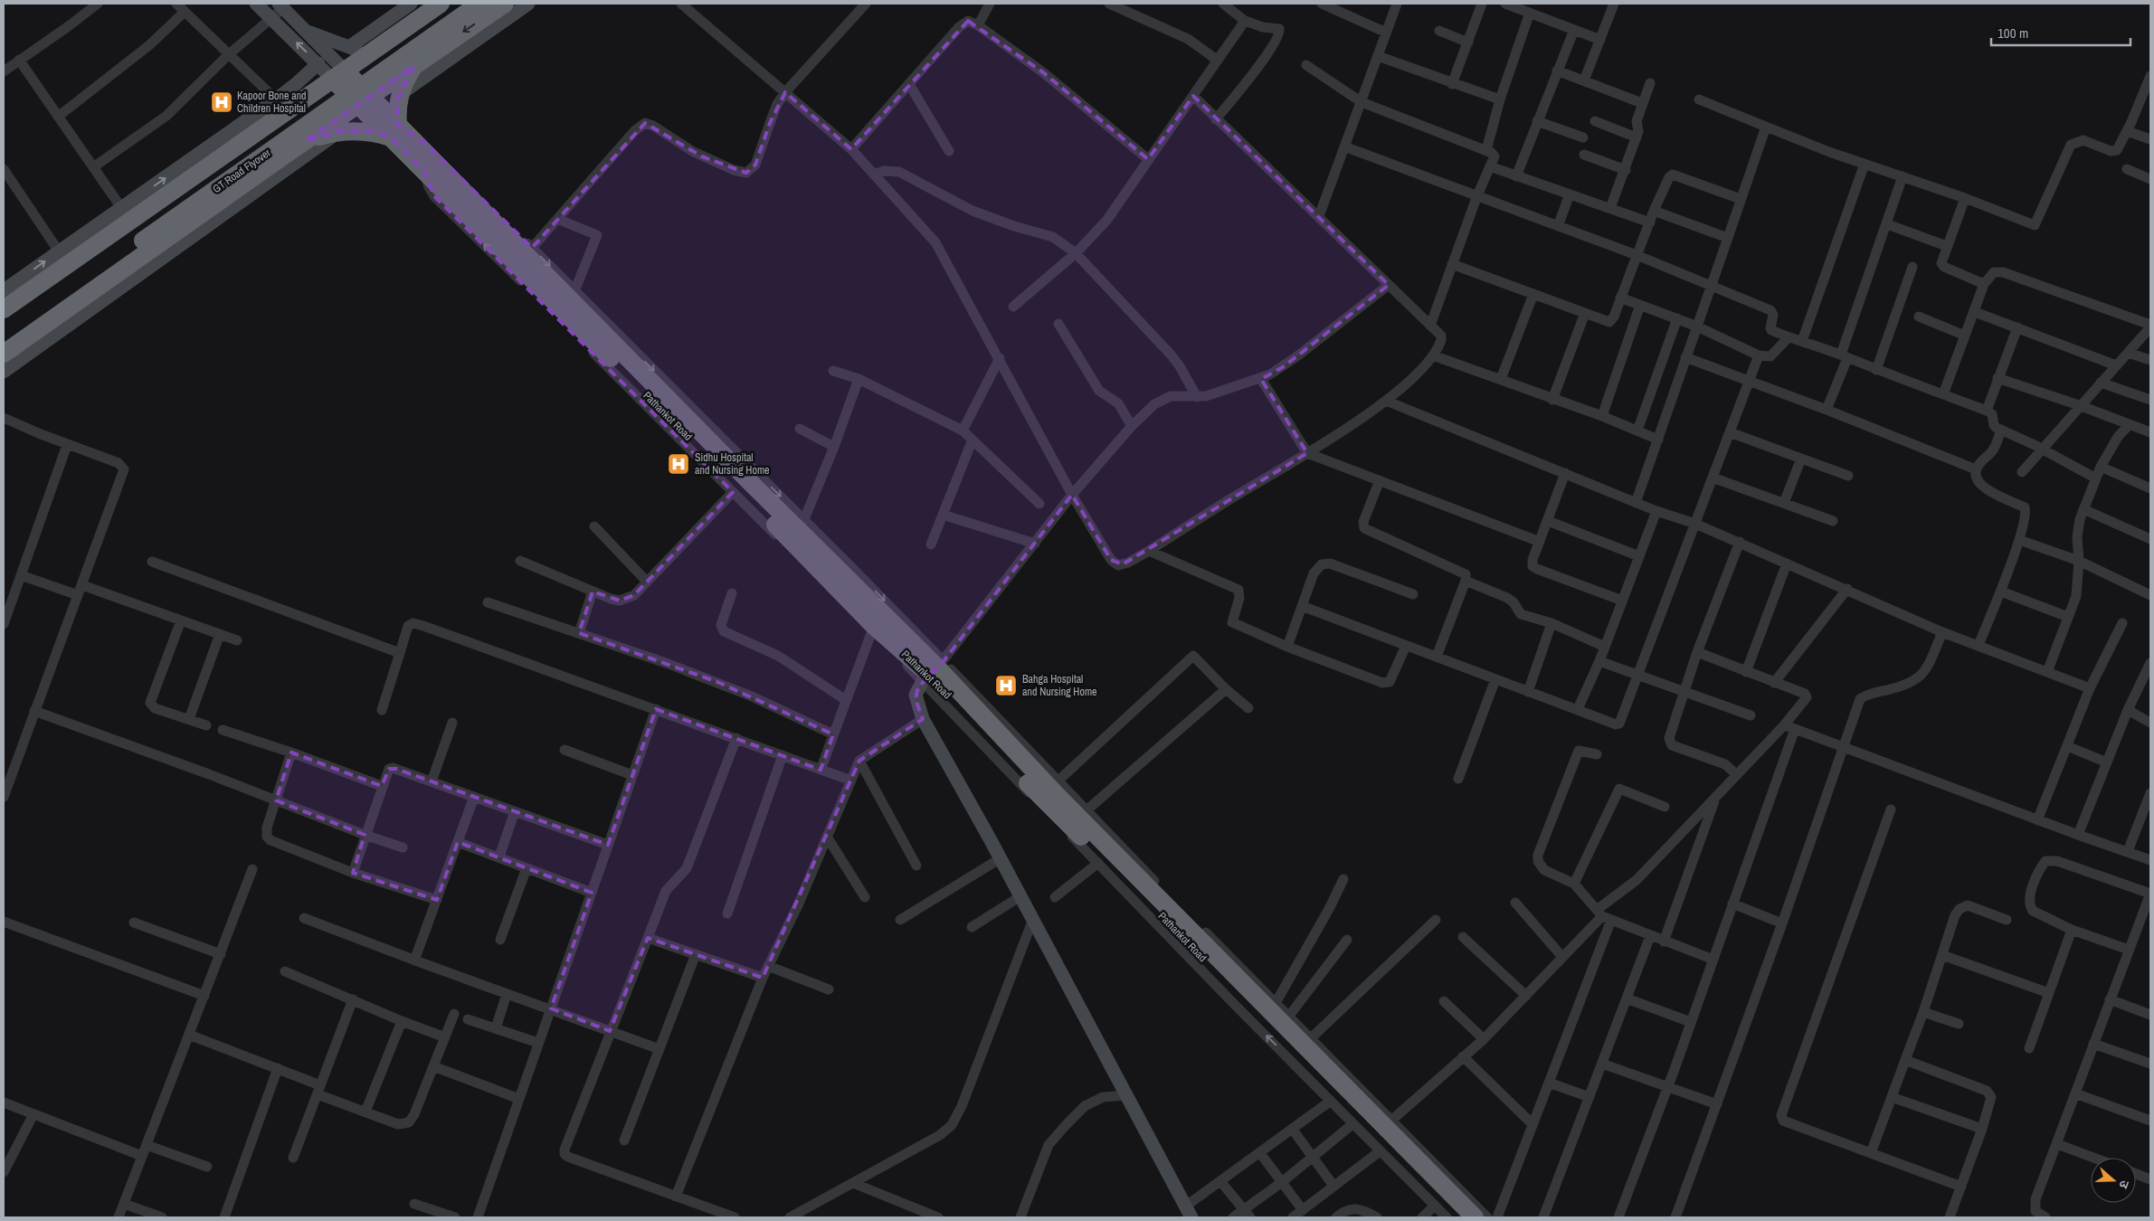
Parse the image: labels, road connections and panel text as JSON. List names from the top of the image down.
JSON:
{
  "streets": {
    "highway": ["GT Road Flyover", "Pathankot Road"]
  },
  "places": {
    "hospital": ["Kapoor Bone and Children Hospital", "Sidhu Hospital and Nursing Home", "Bahga Hospital and Nursing Home"]
  },
  "scale_bar": "100 m",
  "north": "right"
}
